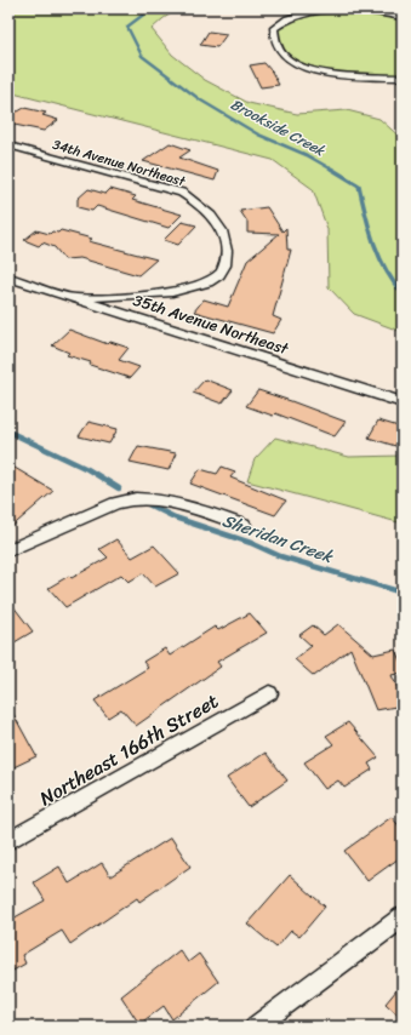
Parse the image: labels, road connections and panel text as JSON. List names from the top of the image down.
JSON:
{
  "streets": {
    "street": ["34th Avenue Northeast", "35th Avenue Northeast", "Northeast 166th Street"]
  },
  "crossings": [
    ["34th Avenue Northeast", "35th Avenue Northeast"]
  ],
  "water": ["Brookside Creek", "Sheridan Creek"]
}
